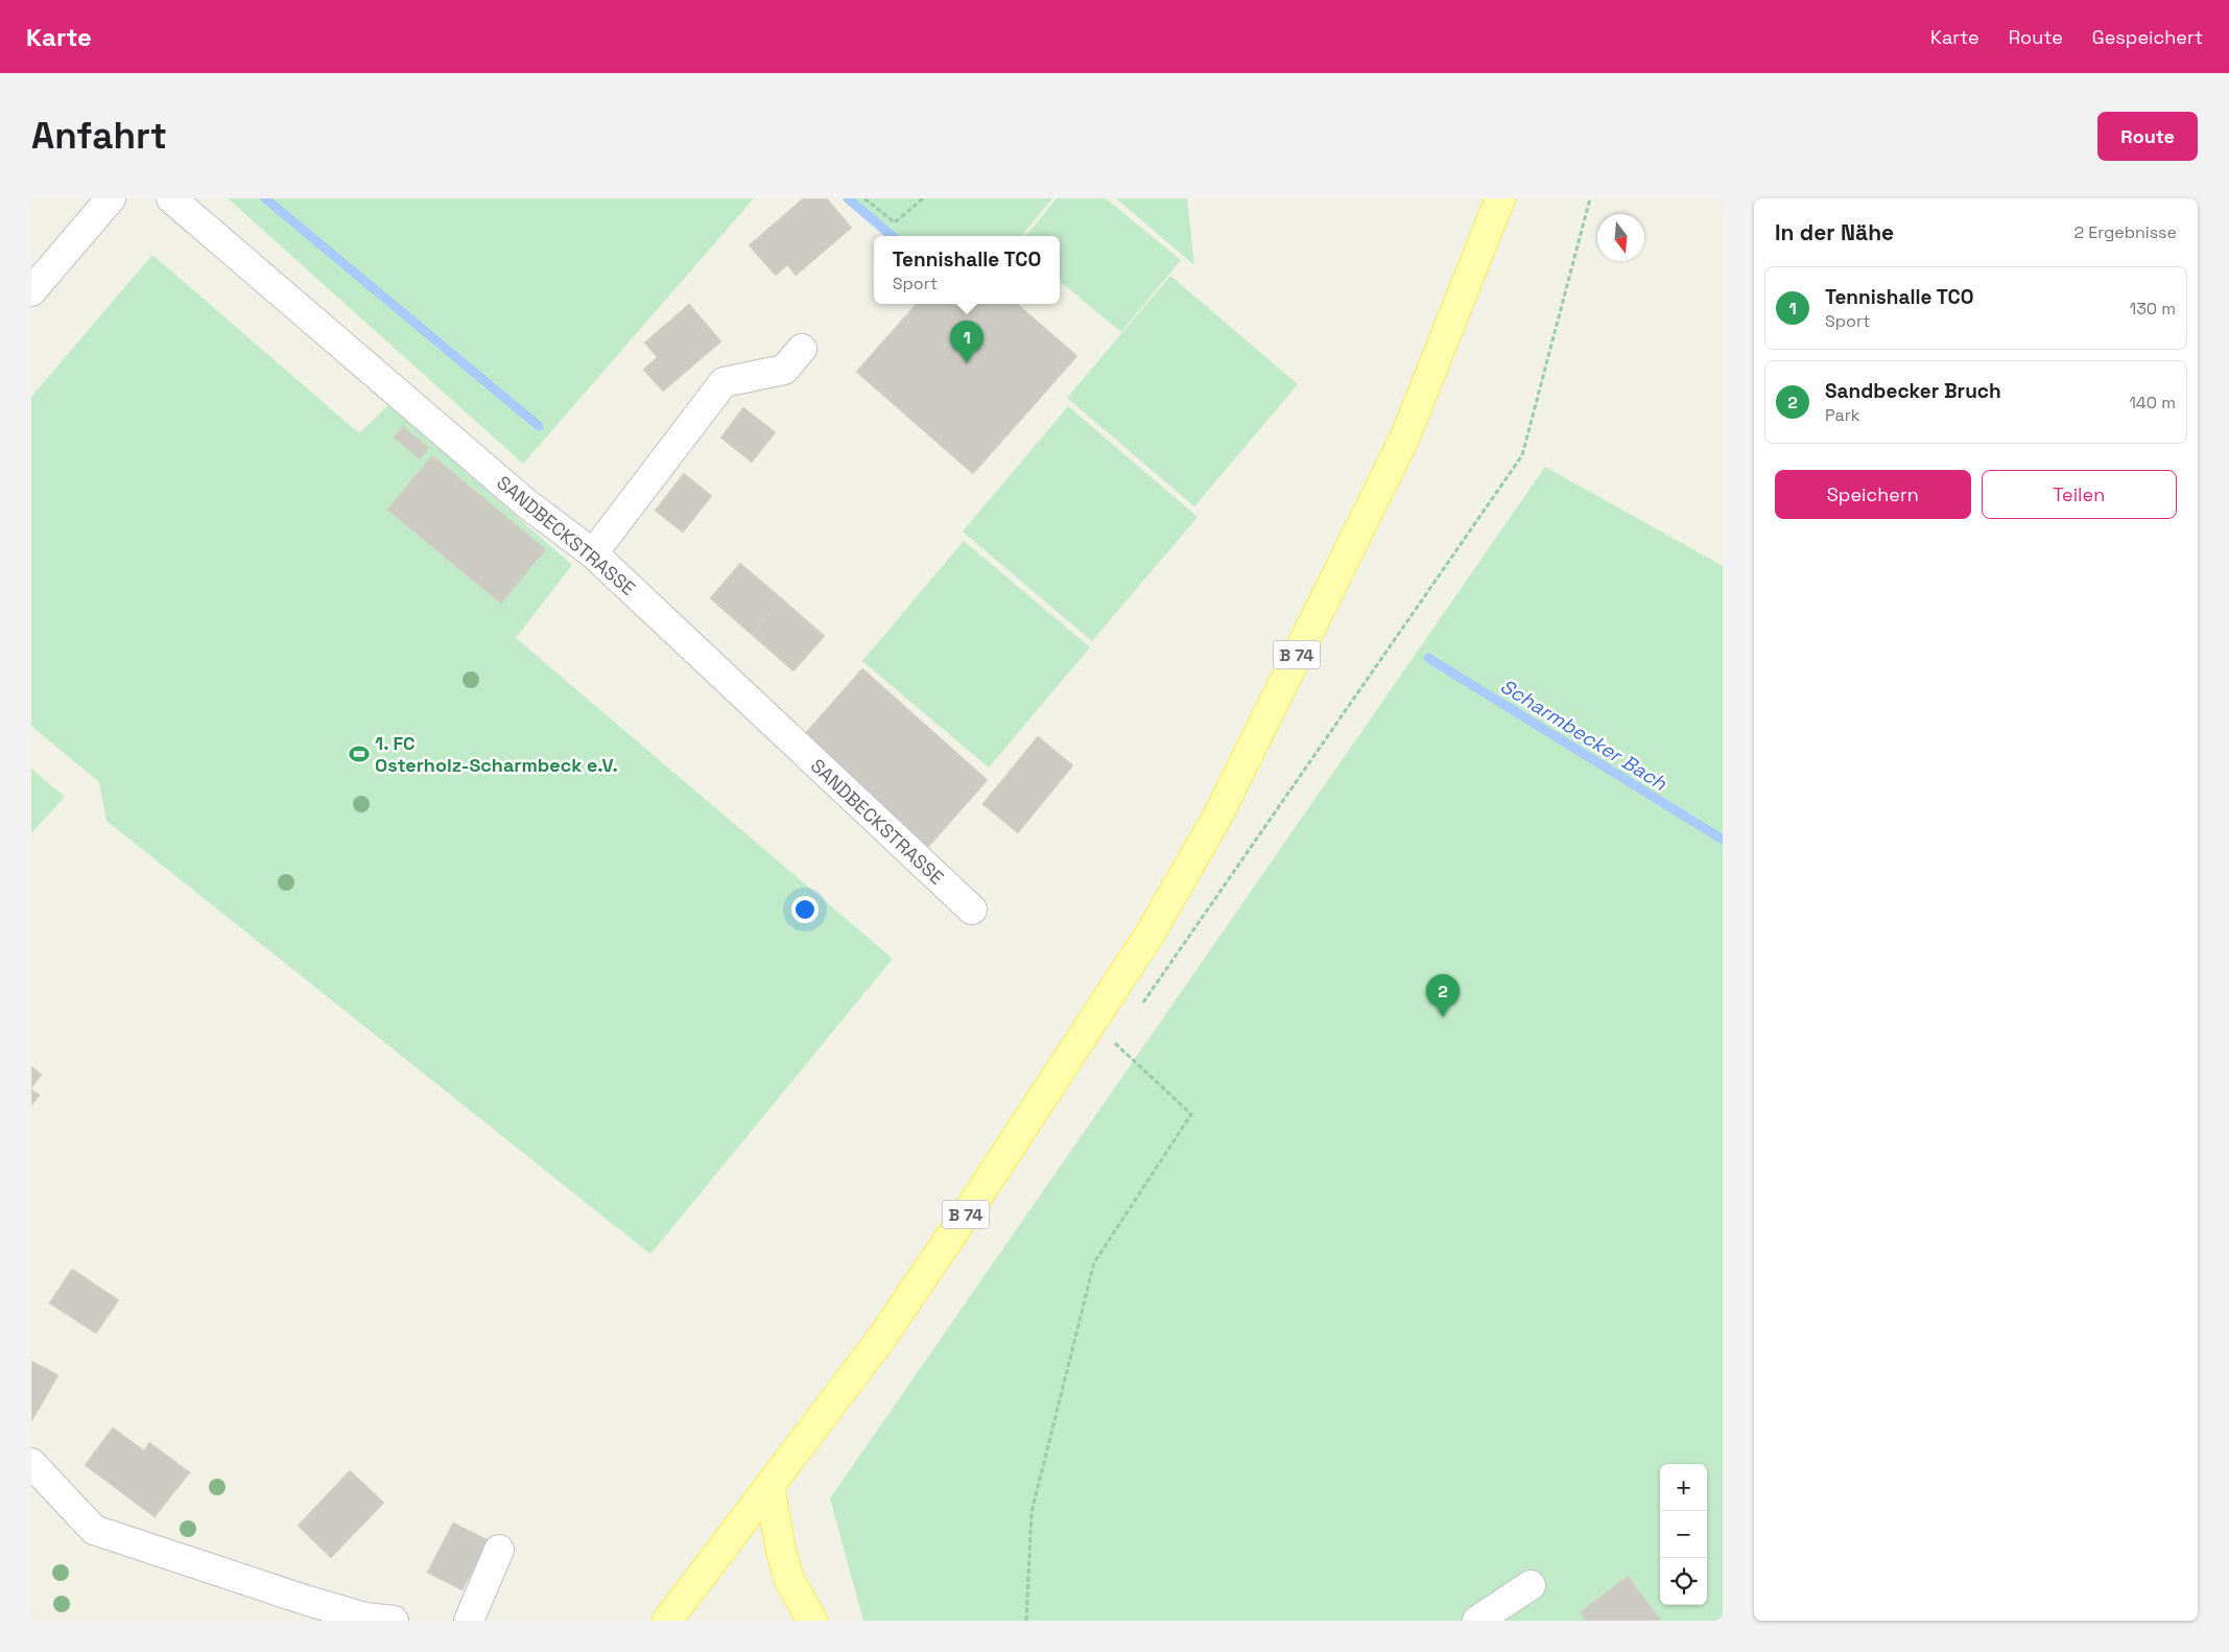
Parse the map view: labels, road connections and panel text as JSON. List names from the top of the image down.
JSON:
{
  "streets": {
    "main road": ["B 74"],
    "street": ["SANDBECKSTRASSE"]
  },
  "water": ["Scharmbecker Bach"],
  "places": {
    "sports": ["1. FC Osterholz-Scharmbeck e.V."]
  },
  "north": "bottom",
  "page": {
    "header": "Karte",
    "nav": ["Karte", "Route", "Gespeichert"],
    "buttons": [
      "Route",
      ["Speichern", "Teilen"]
    ],
    "title": "Anfahrt",
    "heading": ["In der Nähe", "2 Ergebnisse"],
    "popup": ["Tennishalle TCO", "Sport"],
    "list": [
      {
        "mark": "1",
        "name": "Tennishalle TCO",
        "note": "Sport",
        "value": "130 m"
      },
      {
        "mark": "2",
        "name": "Sandbecker Bruch",
        "note": "Park",
        "value": "140 m"
      }
    ],
    "pins": ["1", "2"],
    "map_buttons": ["+", "−"]
  }
}
